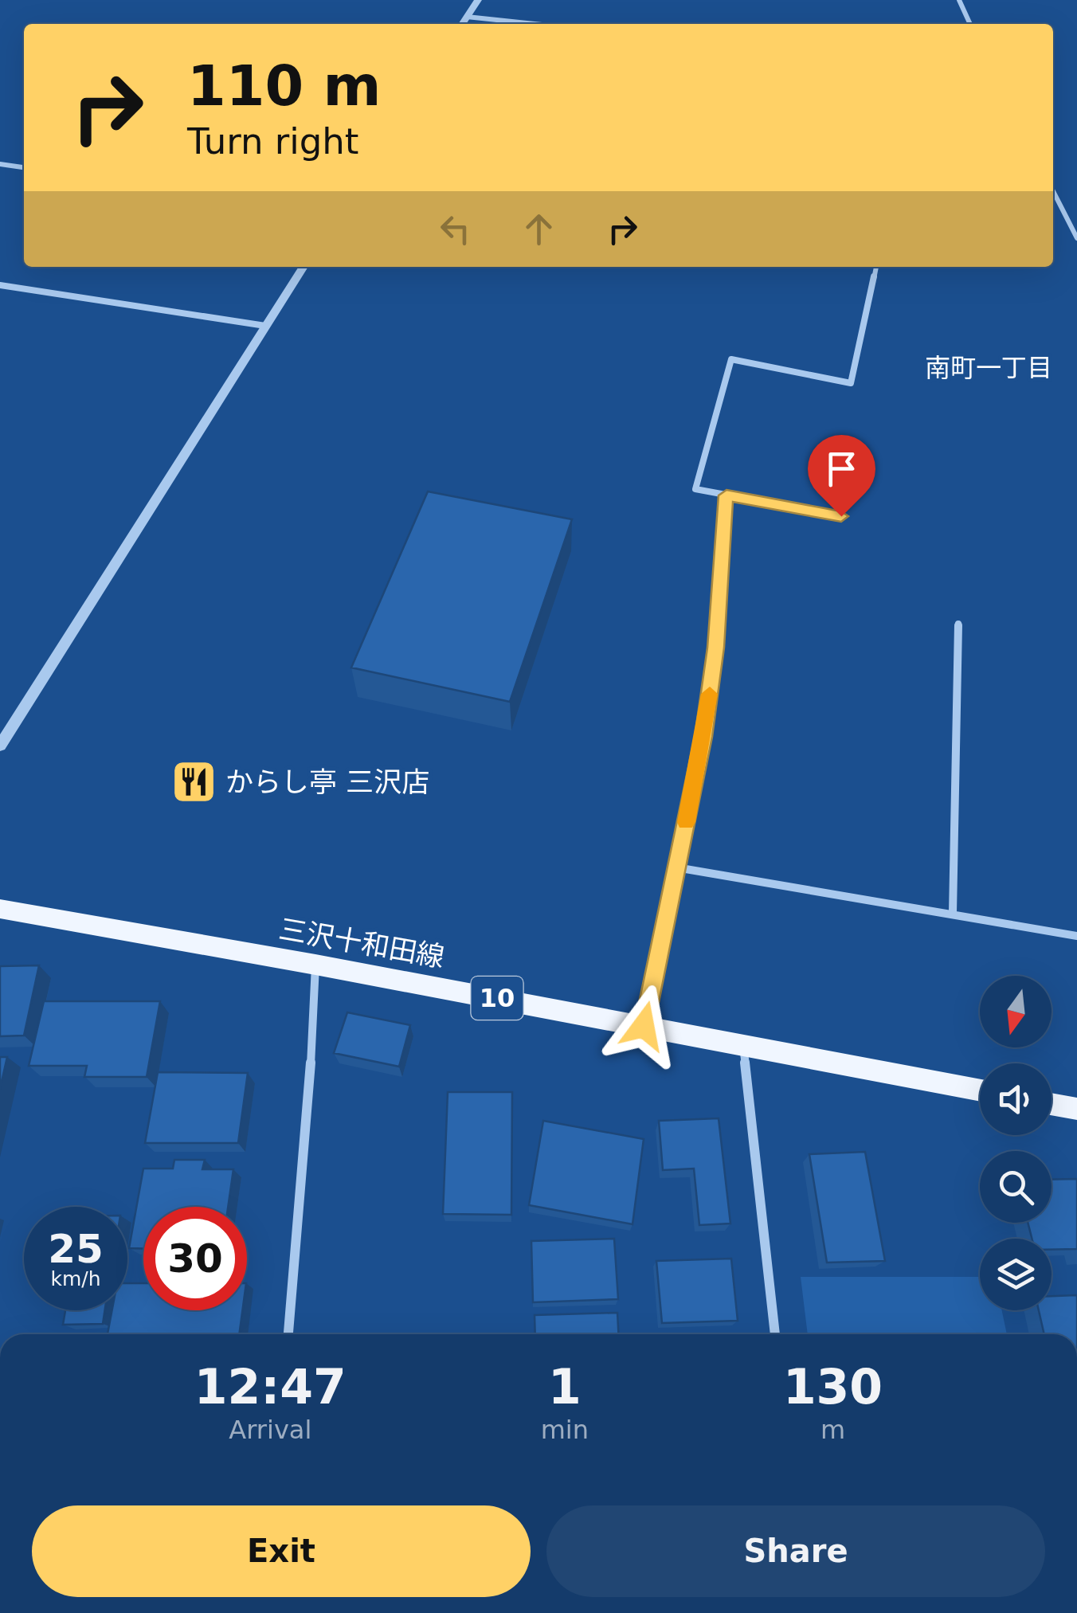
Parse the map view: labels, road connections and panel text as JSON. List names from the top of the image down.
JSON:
{
  "streets": {
    "main road": ["三沢十和田線", "10"]
  },
  "districts": ["南町一丁目"],
  "places": {
    "restaurant": ["からし亭 三沢店"]
  },
  "north": "bottom",
  "page": {
    "turn": ["110 m", "Turn right"],
    "speed": "25 km/h",
    "limit": "30",
    "eta": [
      "12:47",
      "Arrival",
      "1",
      "min",
      "130",
      "m"
    ],
    "buttons": ["Exit", "Share"]
  }
}
